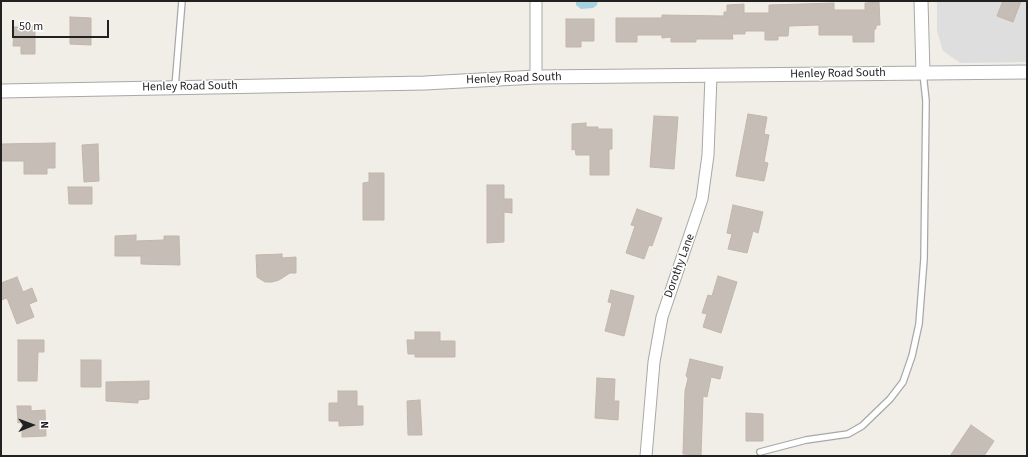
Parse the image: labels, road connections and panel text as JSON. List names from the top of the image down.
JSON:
{
  "streets": {
    "street": ["Henley Road South", "Dorothy Lane"]
  },
  "crossings": [
    ["Henley Road South", "Dorothy Lane"]
  ],
  "scale_bar": "50 m",
  "north": "right"
}
